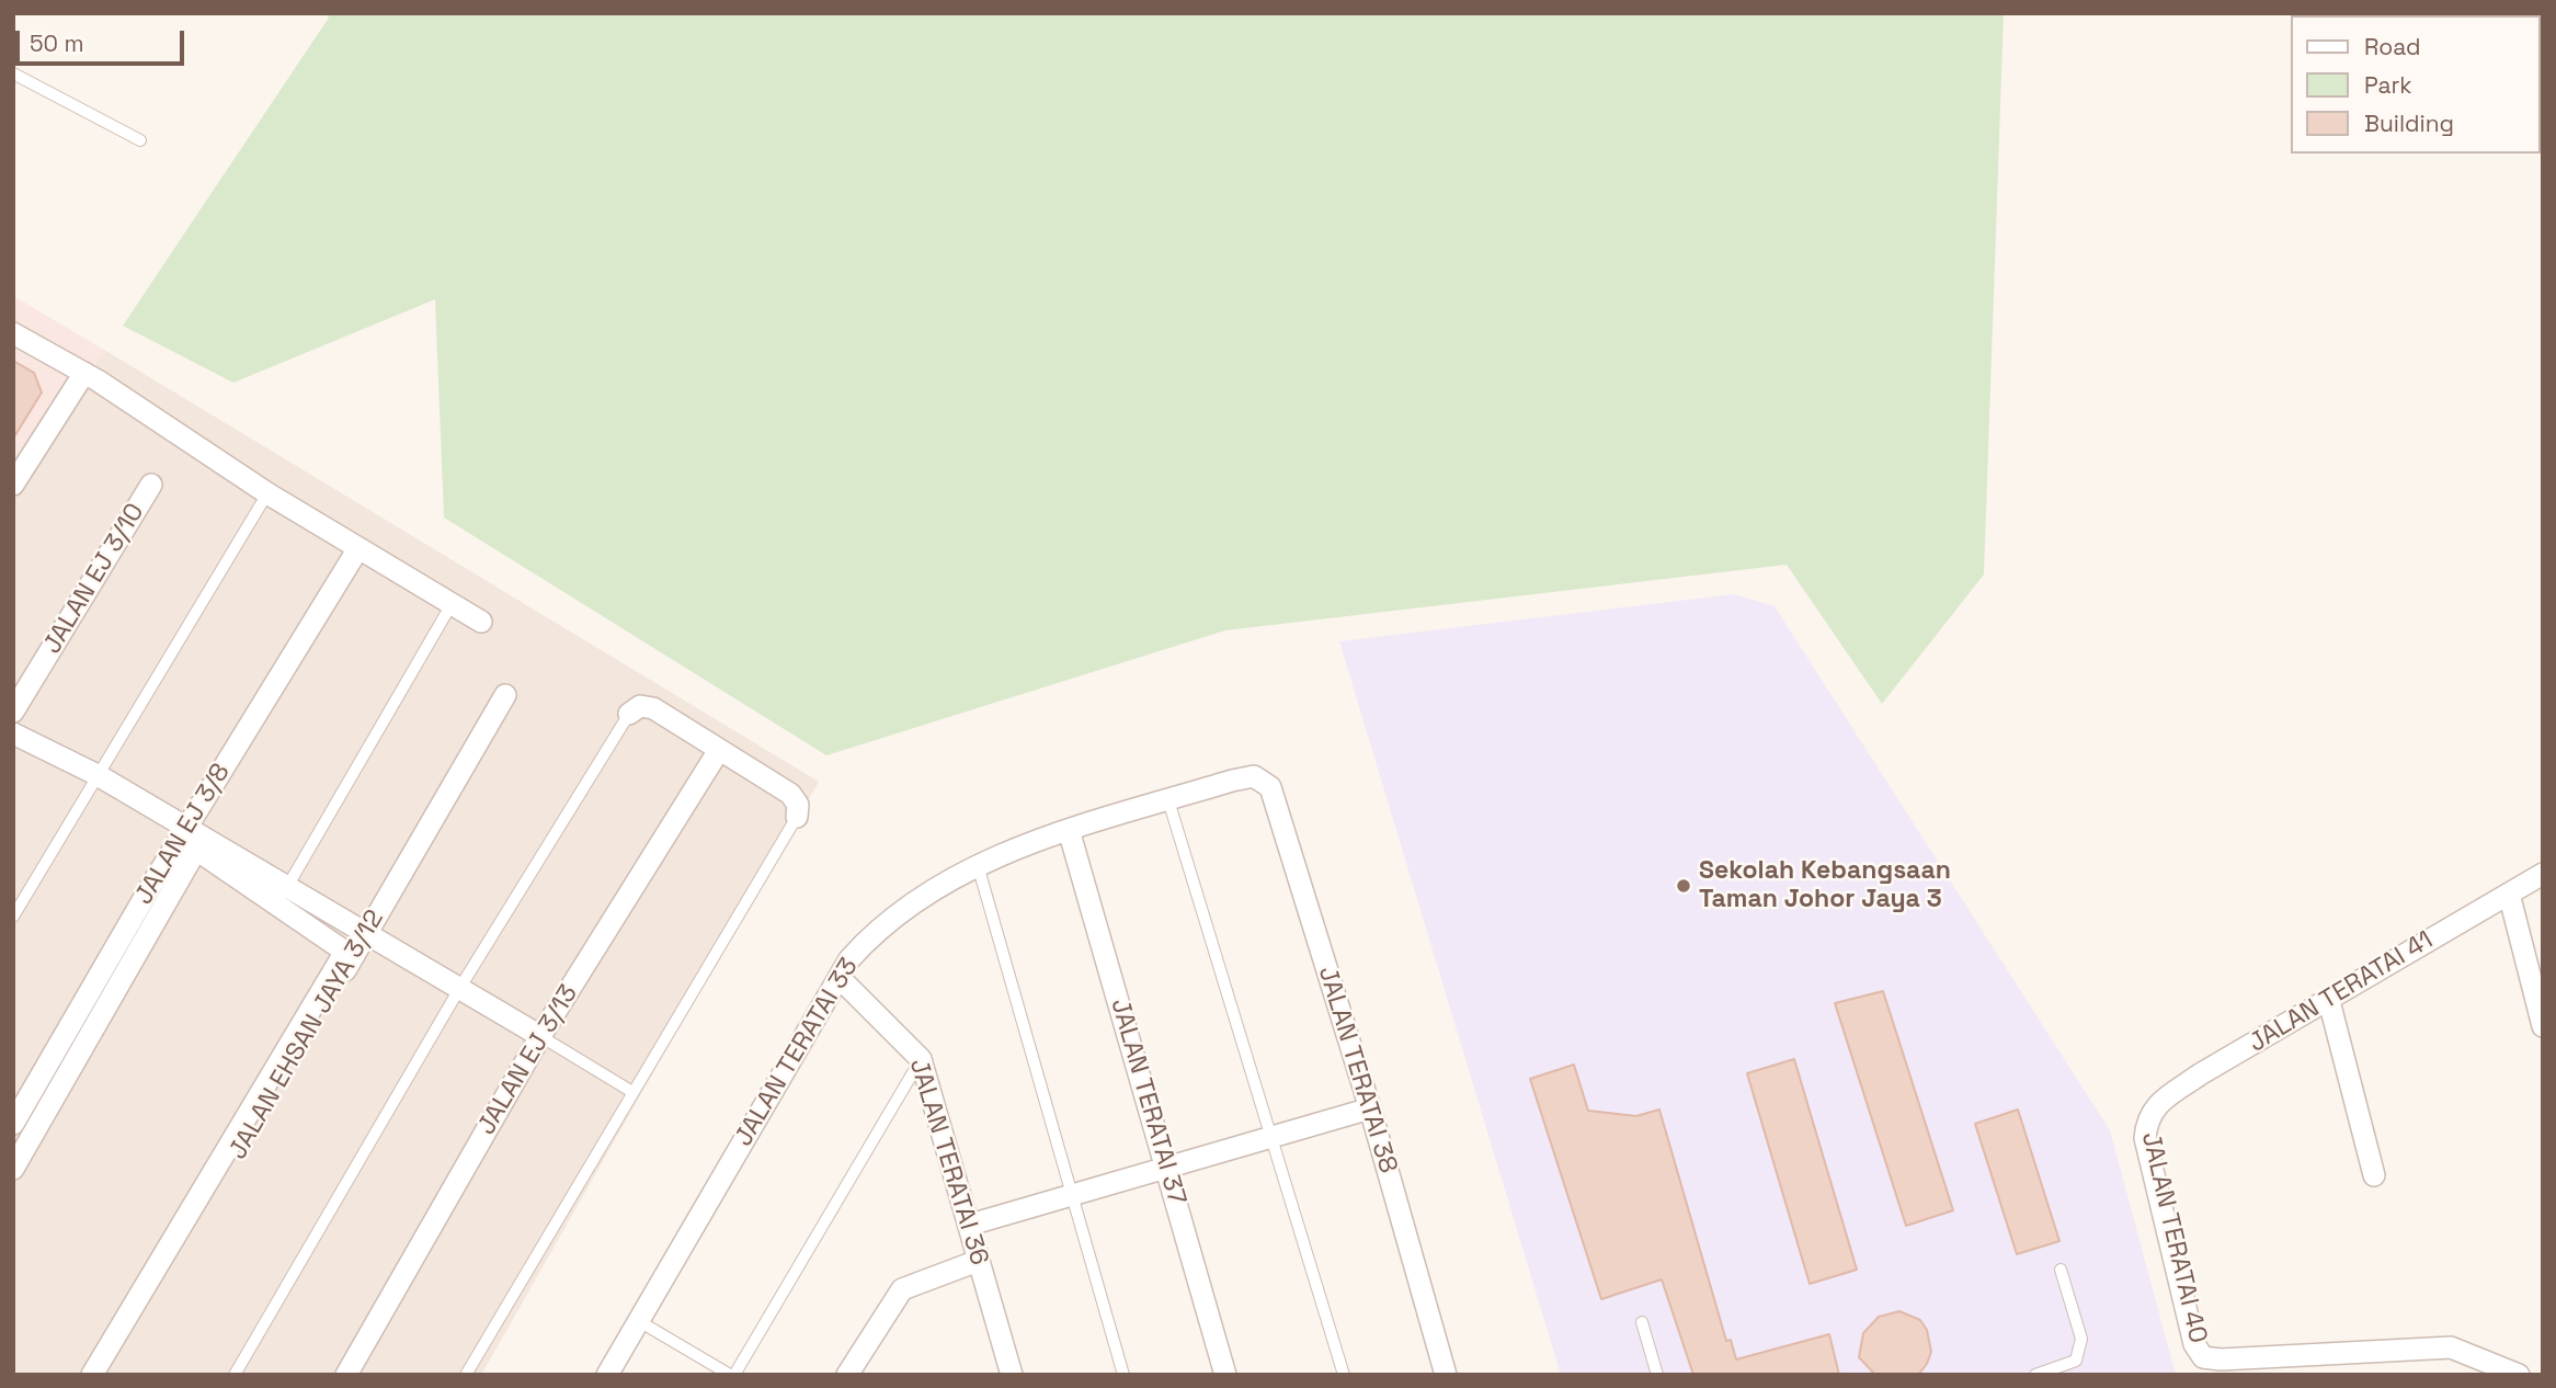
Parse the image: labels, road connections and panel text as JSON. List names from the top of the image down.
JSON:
{
  "streets": {
    "street": [
      "JALAN EJ 3/10",
      "JALAN EJ 3/8",
      "JALAN TERATAI 41",
      "JALAN EHSAN JAYA 3/12",
      "JALAN TERATAI 33",
      "JALAN EJ 3/13",
      "JALAN TERATAI 38",
      "JALAN TERATAI 37",
      "JALAN TERATAI 36",
      "JALAN TERATAI 40"
    ]
  },
  "crossings": [
    ["JALAN TERATAI 41", "JALAN TERATAI 40"],
    ["JALAN TERATAI 33", "JALAN TERATAI 38"],
    ["JALAN TERATAI 33", "JALAN TERATAI 37"],
    ["JALAN TERATAI 33", "JALAN TERATAI 36"]
  ],
  "places": ["Sekolah Kebangsaan Taman Johor Jaya 3"],
  "legend": ["Road", "Park", "Building"],
  "scale_bar": "50 m"
}
